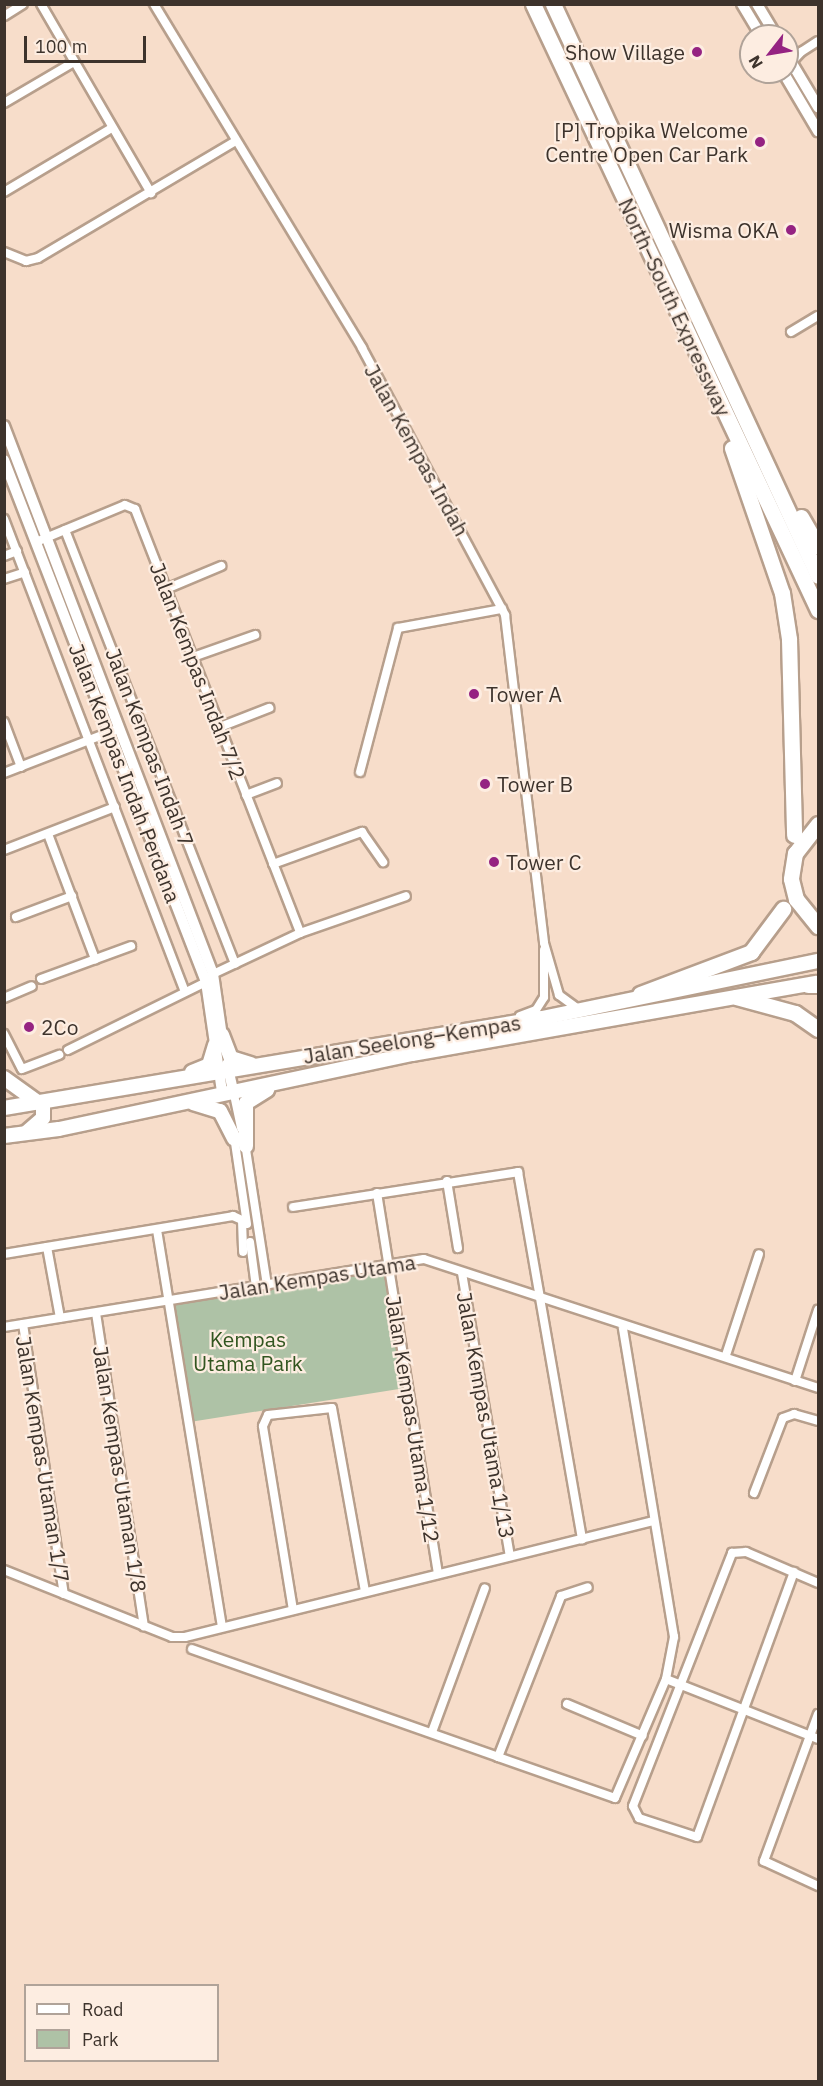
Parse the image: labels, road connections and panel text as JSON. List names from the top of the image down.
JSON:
{
  "streets": {
    "highway": ["North–South Expressway"],
    "main road": ["Jalan Seelong–Kempas"],
    "street": [
      "Jalan Kempas Indah",
      "Jalan Kempas Indah 7/2",
      "Jalan Kempas Indah 7",
      "Jalan Kempas Indah Perdana",
      "Jalan Kempas Utama",
      "Jalan Kempas Utama 1/13",
      "Jalan Kempas Utama 1/12",
      "Jalan Kempas Utaman 1/7",
      "Jalan Kempas Utaman 1/8"
    ]
  },
  "crossings": [
    ["Jalan Kempas Indah 7/2", "Jalan Kempas Indah 7"],
    ["Jalan Kempas Indah 7/2", "Jalan Kempas Indah Perdana"],
    ["Jalan Kempas Utama", "Jalan Kempas Utama 1/13"],
    ["Jalan Kempas Utama", "Jalan Kempas Utama 1/12"],
    ["Jalan Kempas Utama", "Jalan Kempas Utaman 1/7"],
    ["Jalan Kempas Utama", "Jalan Kempas Utaman 1/8"]
  ],
  "parks": ["Kempas Utama Park"],
  "places": [
    "Show Village",
    "[P] Tropika Welcome Centre Open Car Park",
    "Wisma OKA",
    "Tower A",
    "Tower B",
    "Tower C",
    "2Co"
  ],
  "legend": ["Road", "Park"],
  "scale_bar": "100 m",
  "north": "bottom left"
}
